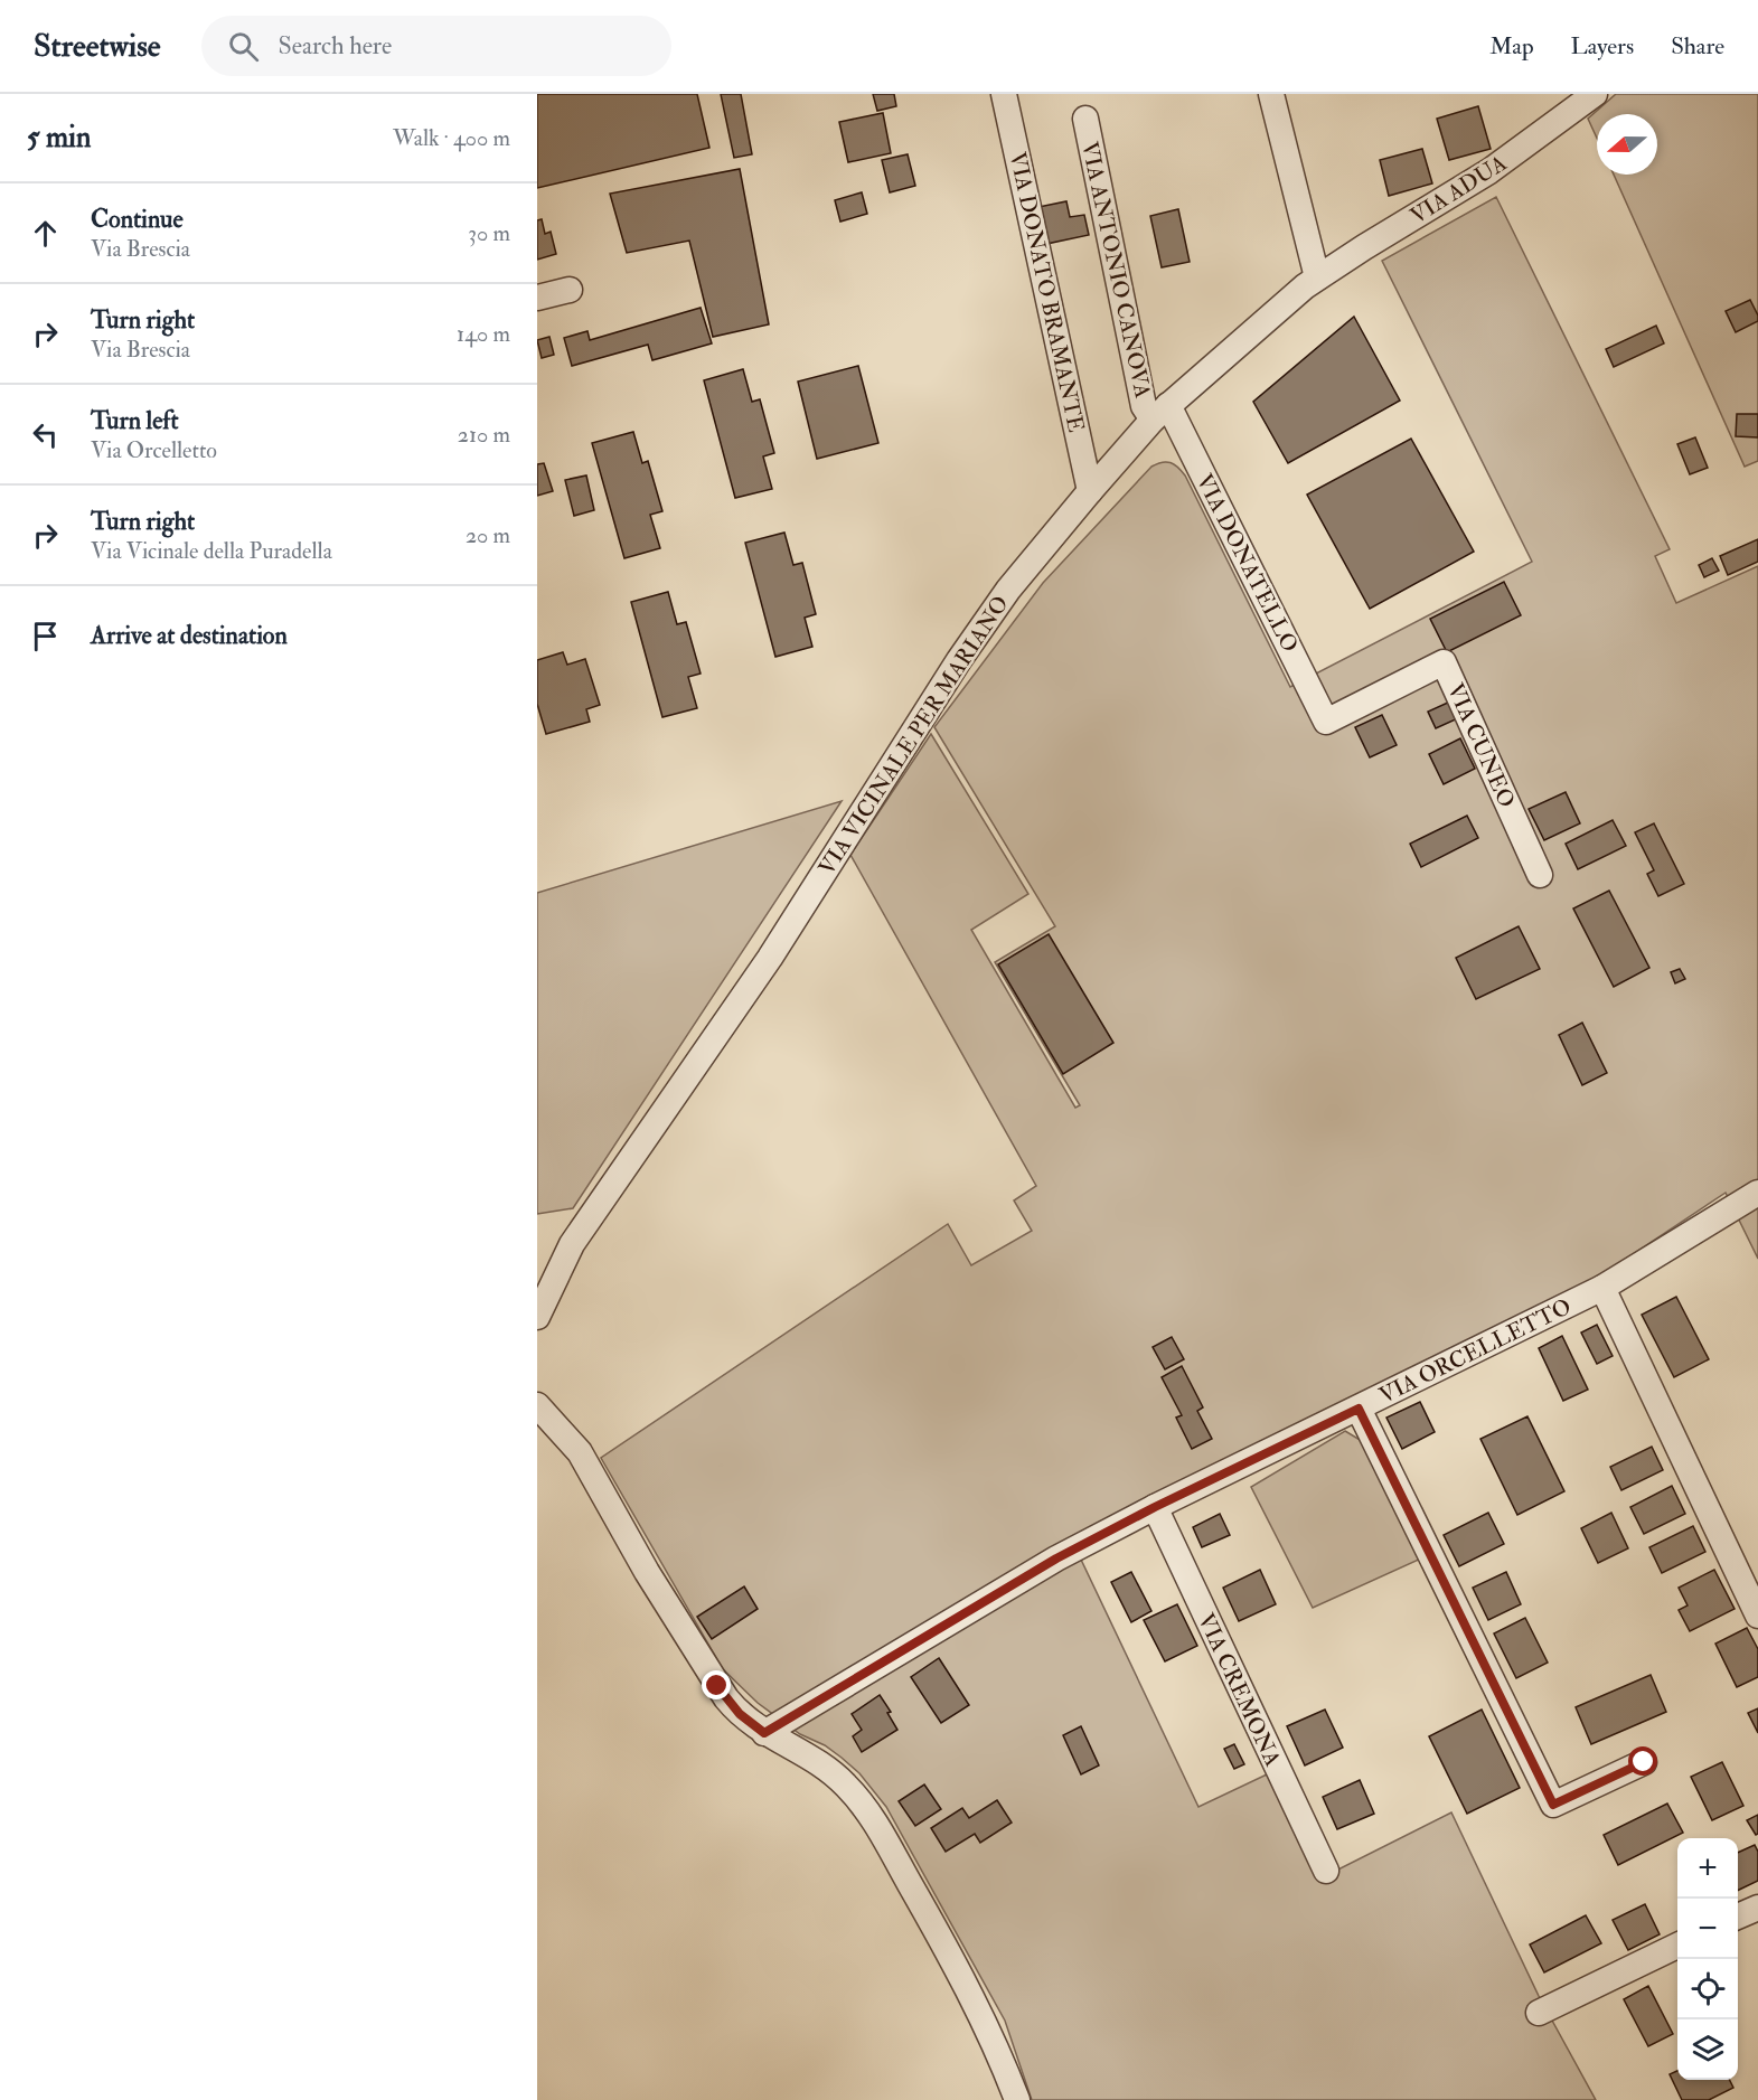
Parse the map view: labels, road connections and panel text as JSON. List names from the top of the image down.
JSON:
{
  "streets": {
    "street": [
      "VIA ADUA",
      "VIA ANTONIO CANOVA",
      "VIA DONATO BRAMANTE",
      "VIA DONATELLO",
      "VIA VICINALE PER MARIANO",
      "VIA CUNEO",
      "VIA ORCELLETTO",
      "VIA CREMONA"
    ]
  },
  "crossings": [
    ["VIA ADUA", "VIA VICINALE PER MARIANO"],
    ["VIA ANTONIO CANOVA", "VIA DONATELLO"],
    ["VIA ANTONIO CANOVA", "VIA VICINALE PER MARIANO"],
    ["VIA DONATO BRAMANTE", "VIA VICINALE PER MARIANO"],
    ["VIA DONATELLO", "VIA VICINALE PER MARIANO"],
    ["VIA DONATELLO", "VIA CUNEO"],
    ["VIA ORCELLETTO", "VIA CREMONA"]
  ],
  "north": "left",
  "page": {
    "header": "Streetwise",
    "search": "Search here",
    "nav": ["Map", "Layers", "Share"],
    "heading": ["5 min", "Walk · 400 m"],
    "list": [
      ["Continue", "Via Brescia", "30 m"],
      ["Turn right", "Via Brescia", "140 m"],
      ["Turn left", "Via Orcelletto", "210 m"],
      ["Turn right", "Via Vicinale della Puradella", "20 m"],
      "Arrive at destination"
    ],
    "map_buttons": ["+", "−"]
  }
}
